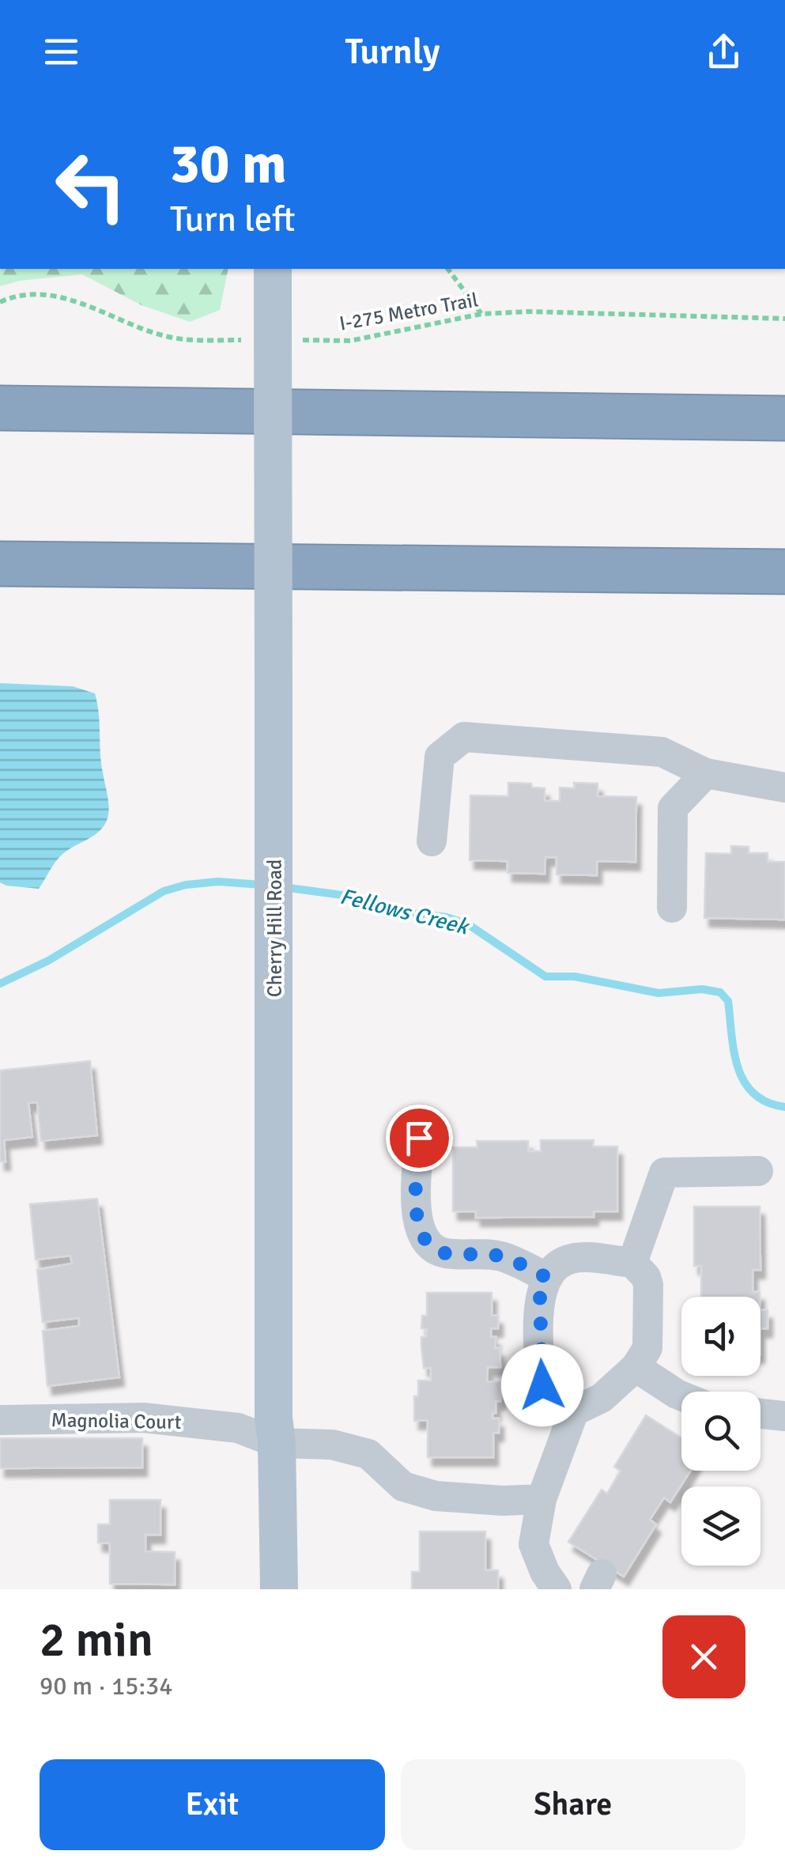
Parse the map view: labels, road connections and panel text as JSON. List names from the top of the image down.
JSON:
{
  "streets": {
    "main road": ["Cherry Hill Road"],
    "street": ["Magnolia Court"],
    "path": ["I-275 Metro Trail"]
  },
  "crossings": [
    ["I-275 Metro Trail", "Cherry Hill Road"],
    ["Cherry Hill Road", "Magnolia Court"]
  ],
  "water": ["Fellows Creek"],
  "page": {
    "header": "Turnly",
    "turn": ["30 m", "Turn left"],
    "heading": ["2 min", "90 m · 15:34"],
    "buttons": ["Exit", "Share"]
  }
}
